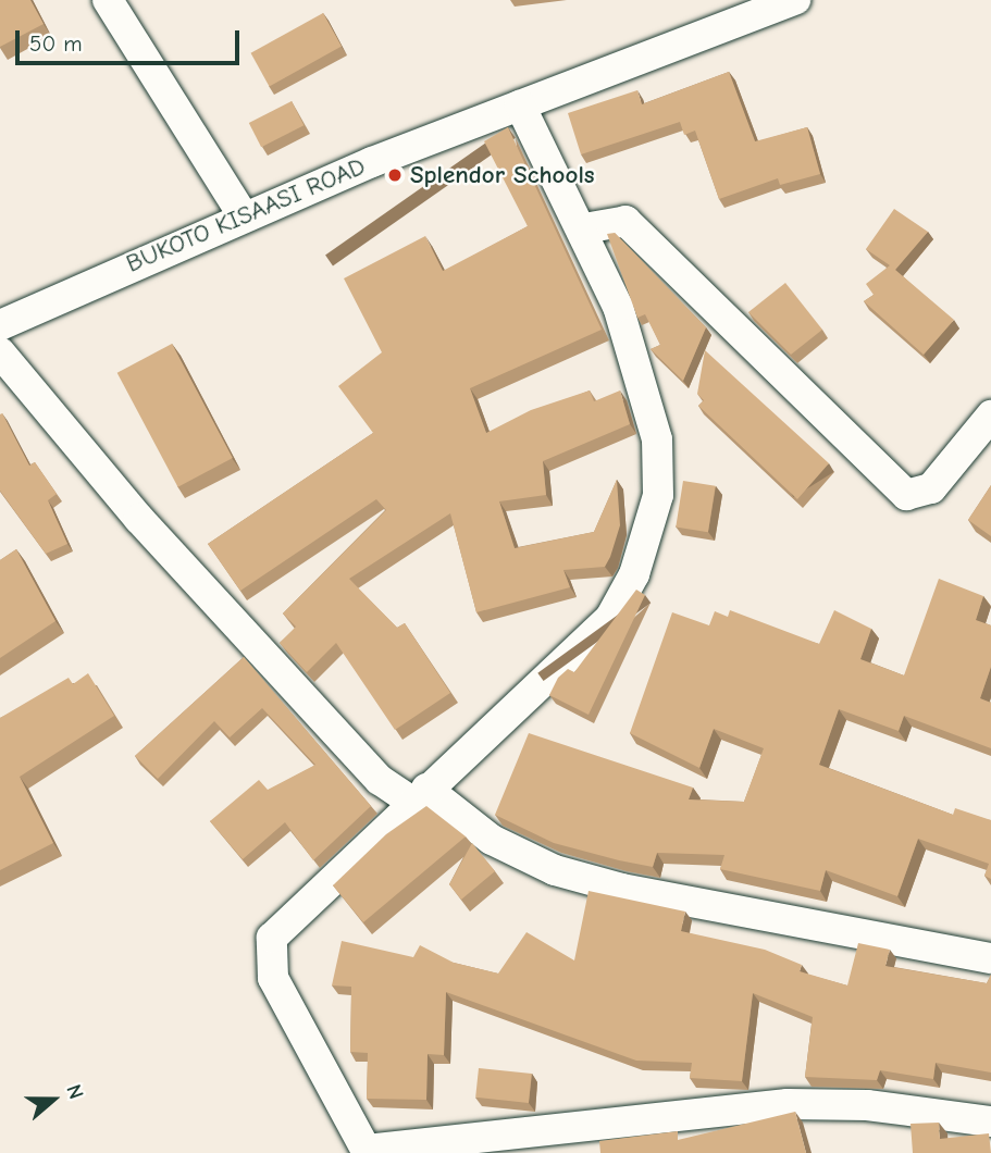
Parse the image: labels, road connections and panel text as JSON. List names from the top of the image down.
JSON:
{
  "streets": {
    "street": ["BUKOTO KISAASI ROAD"]
  },
  "places": ["Splendor Schools"],
  "scale_bar": "50 m",
  "north": "right"
}
